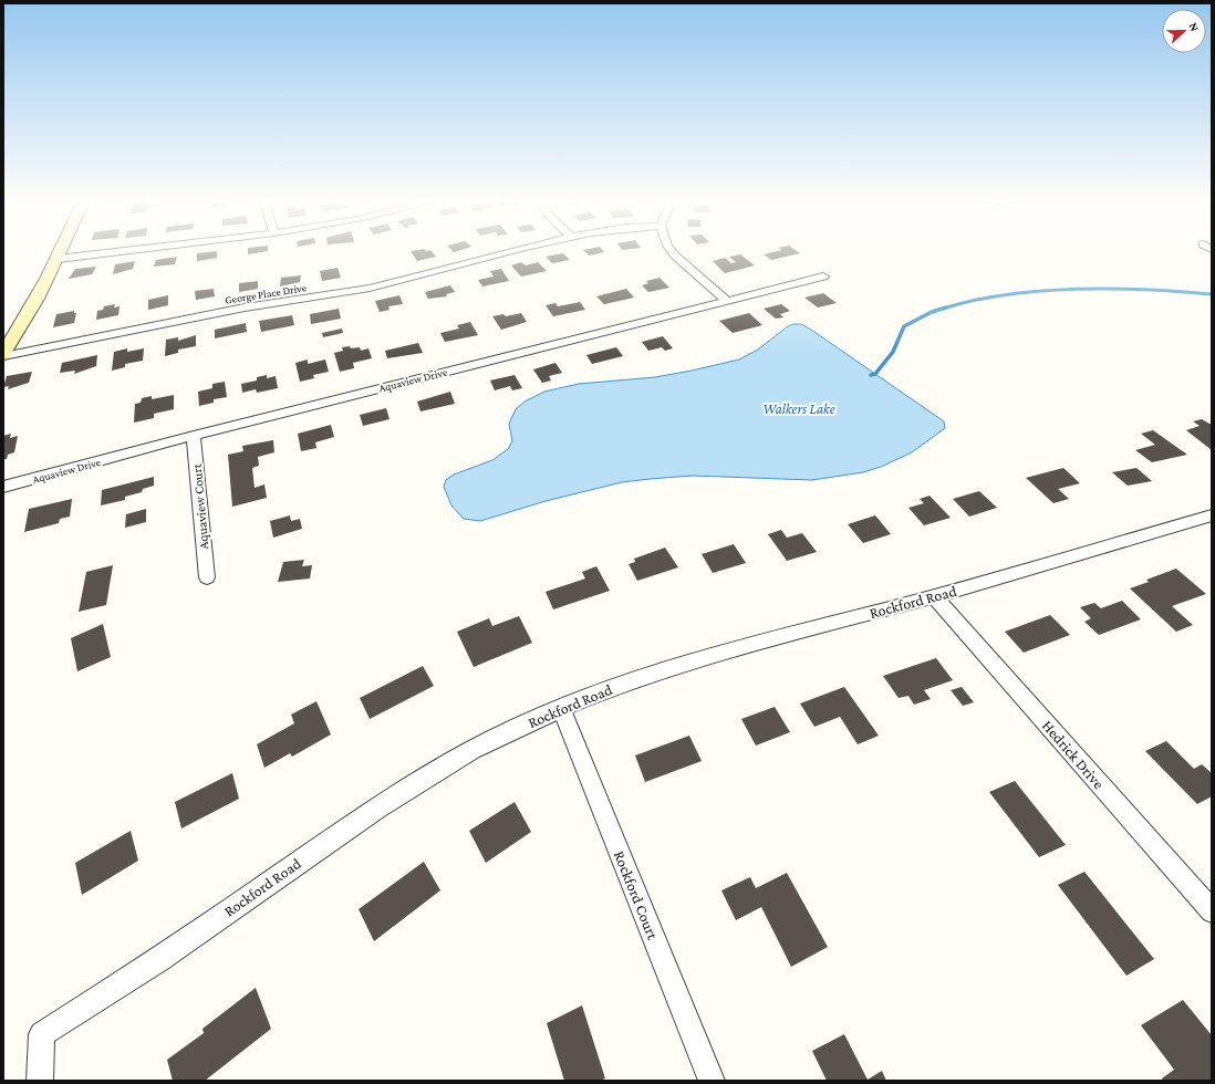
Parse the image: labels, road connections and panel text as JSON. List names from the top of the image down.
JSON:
{
  "streets": {
    "street": [
      "George Place Drive",
      "Aquaview Drive",
      "Aquaview Court",
      "Rockford Road",
      "Hedrick Drive",
      "Rockford Court"
    ]
  },
  "crossings": [
    ["Aquaview Drive", "Aquaview Court"],
    ["Rockford Road", "Hedrick Drive"],
    ["Rockford Road", "Rockford Court"]
  ],
  "water": ["Walkers Lake"],
  "north": "right"
}
